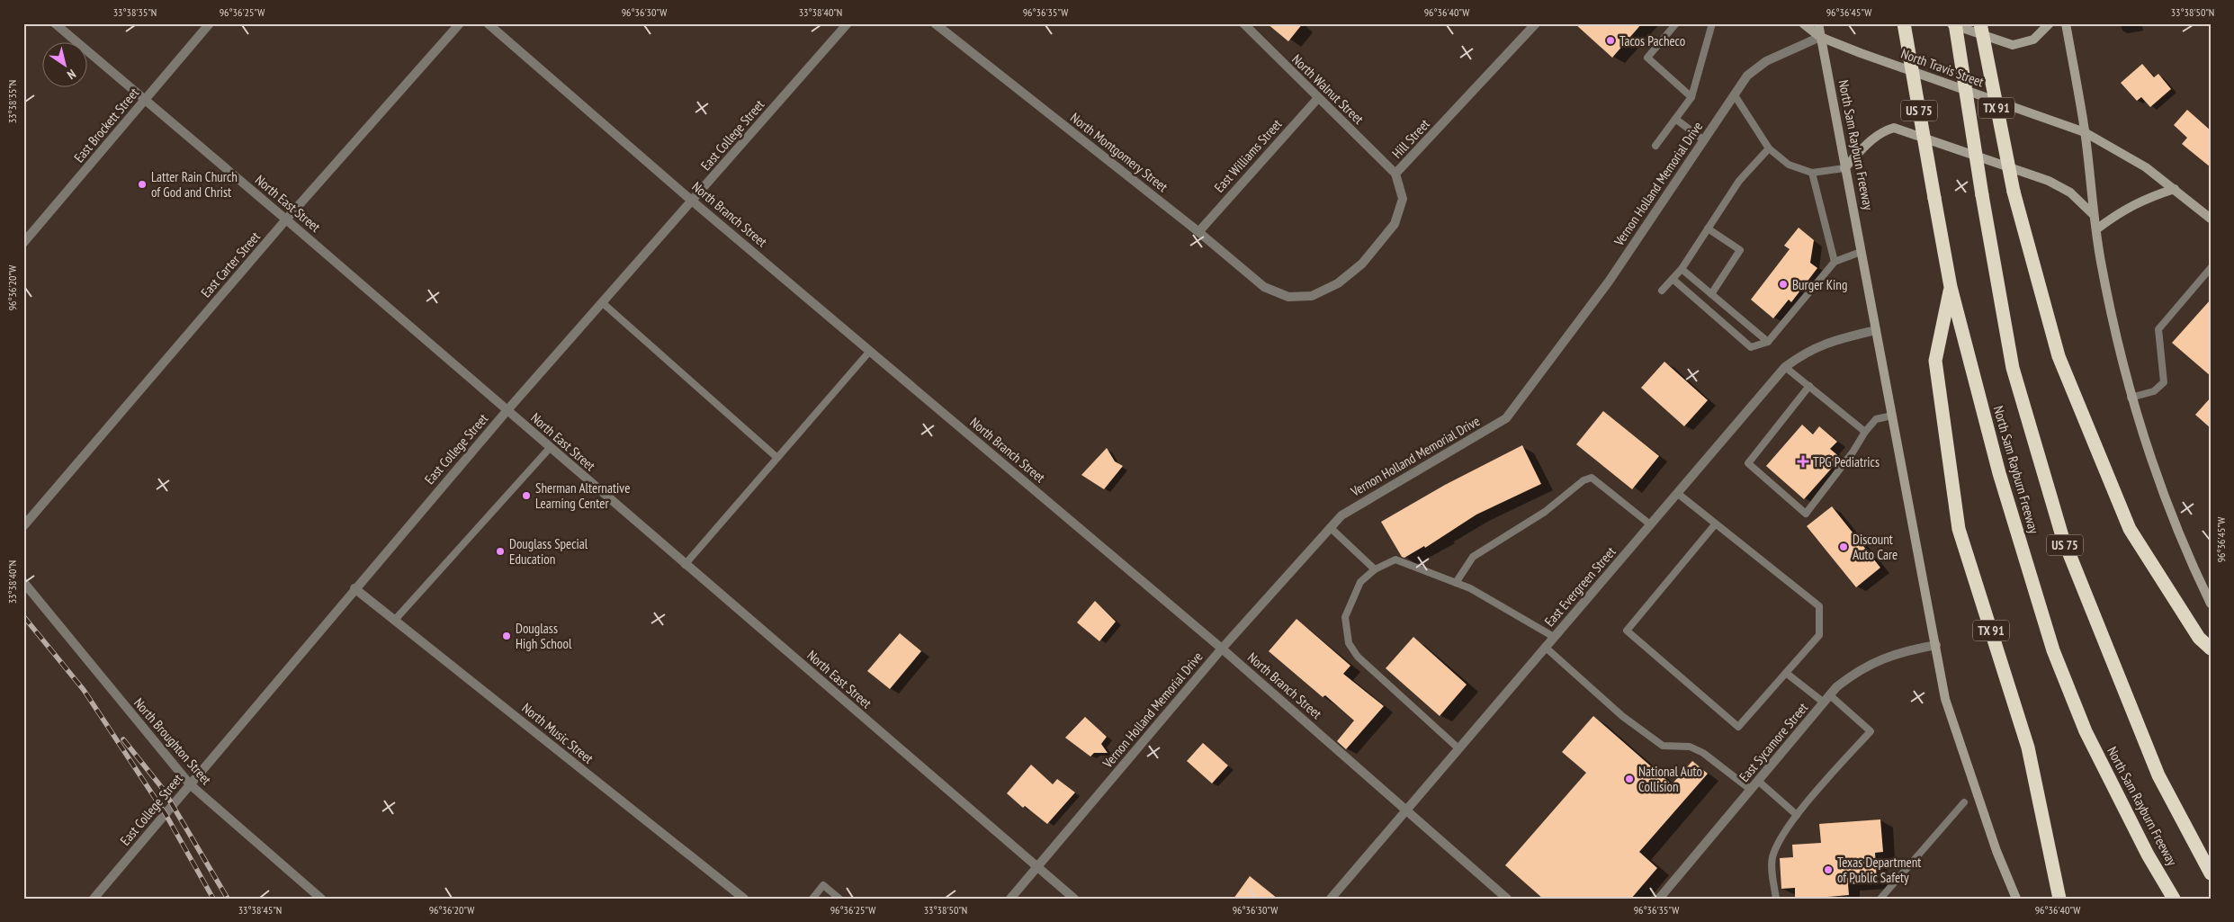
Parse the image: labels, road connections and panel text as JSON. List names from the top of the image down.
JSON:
{
  "streets": {
    "highway": ["TX 91", "US 75", "North Sam Rayburn Freeway"],
    "main road": ["North Travis Street"],
    "street": [
      "North Walnut Street",
      "East Brockett Street",
      "East College Street",
      "Hill Street",
      "North Montgomery Street",
      "East Williams Street",
      "Vernon Holland Memorial Drive",
      "North East Street",
      "North Branch Street",
      "East Carter Street",
      "East Evergreen Street",
      "North Music Street",
      "North Broughton Street",
      "East Sycamore Street"
    ]
  },
  "crossings": [
    ["North Travis Street", "North Sam Rayburn Freeway"],
    ["North Travis Street", "Vernon Holland Memorial Drive"],
    ["North Walnut Street", "Hill Street"],
    ["North Walnut Street", "East Williams Street"],
    ["TX 91", "North Sam Rayburn Freeway"],
    ["East Brockett Street", "North East Street"],
    ["East College Street", "North East Street"],
    ["East College Street", "North Branch Street"],
    ["East College Street", "North Music Street"],
    ["East College Street", "North Broughton Street"],
    ["Hill Street", "North Montgomery Street"],
    ["North Sam Rayburn Freeway", "Vernon Holland Memorial Drive"],
    ["North Sam Rayburn Freeway", "East Evergreen Street"],
    ["North Sam Rayburn Freeway", "East Sycamore Street"],
    ["North Montgomery Street", "East Williams Street"],
    ["Vernon Holland Memorial Drive", "North East Street"],
    ["Vernon Holland Memorial Drive", "North Branch Street"],
    ["North East Street", "East Carter Street"],
    ["North Branch Street", "East Evergreen Street"]
  ],
  "places": {
    "other": [
      "Tacos Pacheco",
      "Latter Rain Church of God and Christ",
      "Burger King",
      "Sherman Alternative Learning Center",
      "Discount Auto Care",
      "Douglass Special Education",
      "Douglass High School",
      "National Auto Collision",
      "Texas Department of Public Safety"
    ],
    "health": ["TPG Pediatrics"]
  },
  "north": "bottom right",
  "coordinates": [
    "33°38'35\"N",
    "96°36'25\"W",
    "96°36'30\"W",
    "33°38'40\"N",
    "96°36'35\"W",
    "96°36'40\"W",
    "96°36'45\"W",
    "33°38'50\"N",
    "96°36'20\"W",
    "33°38'45\"N"
  ]
}
